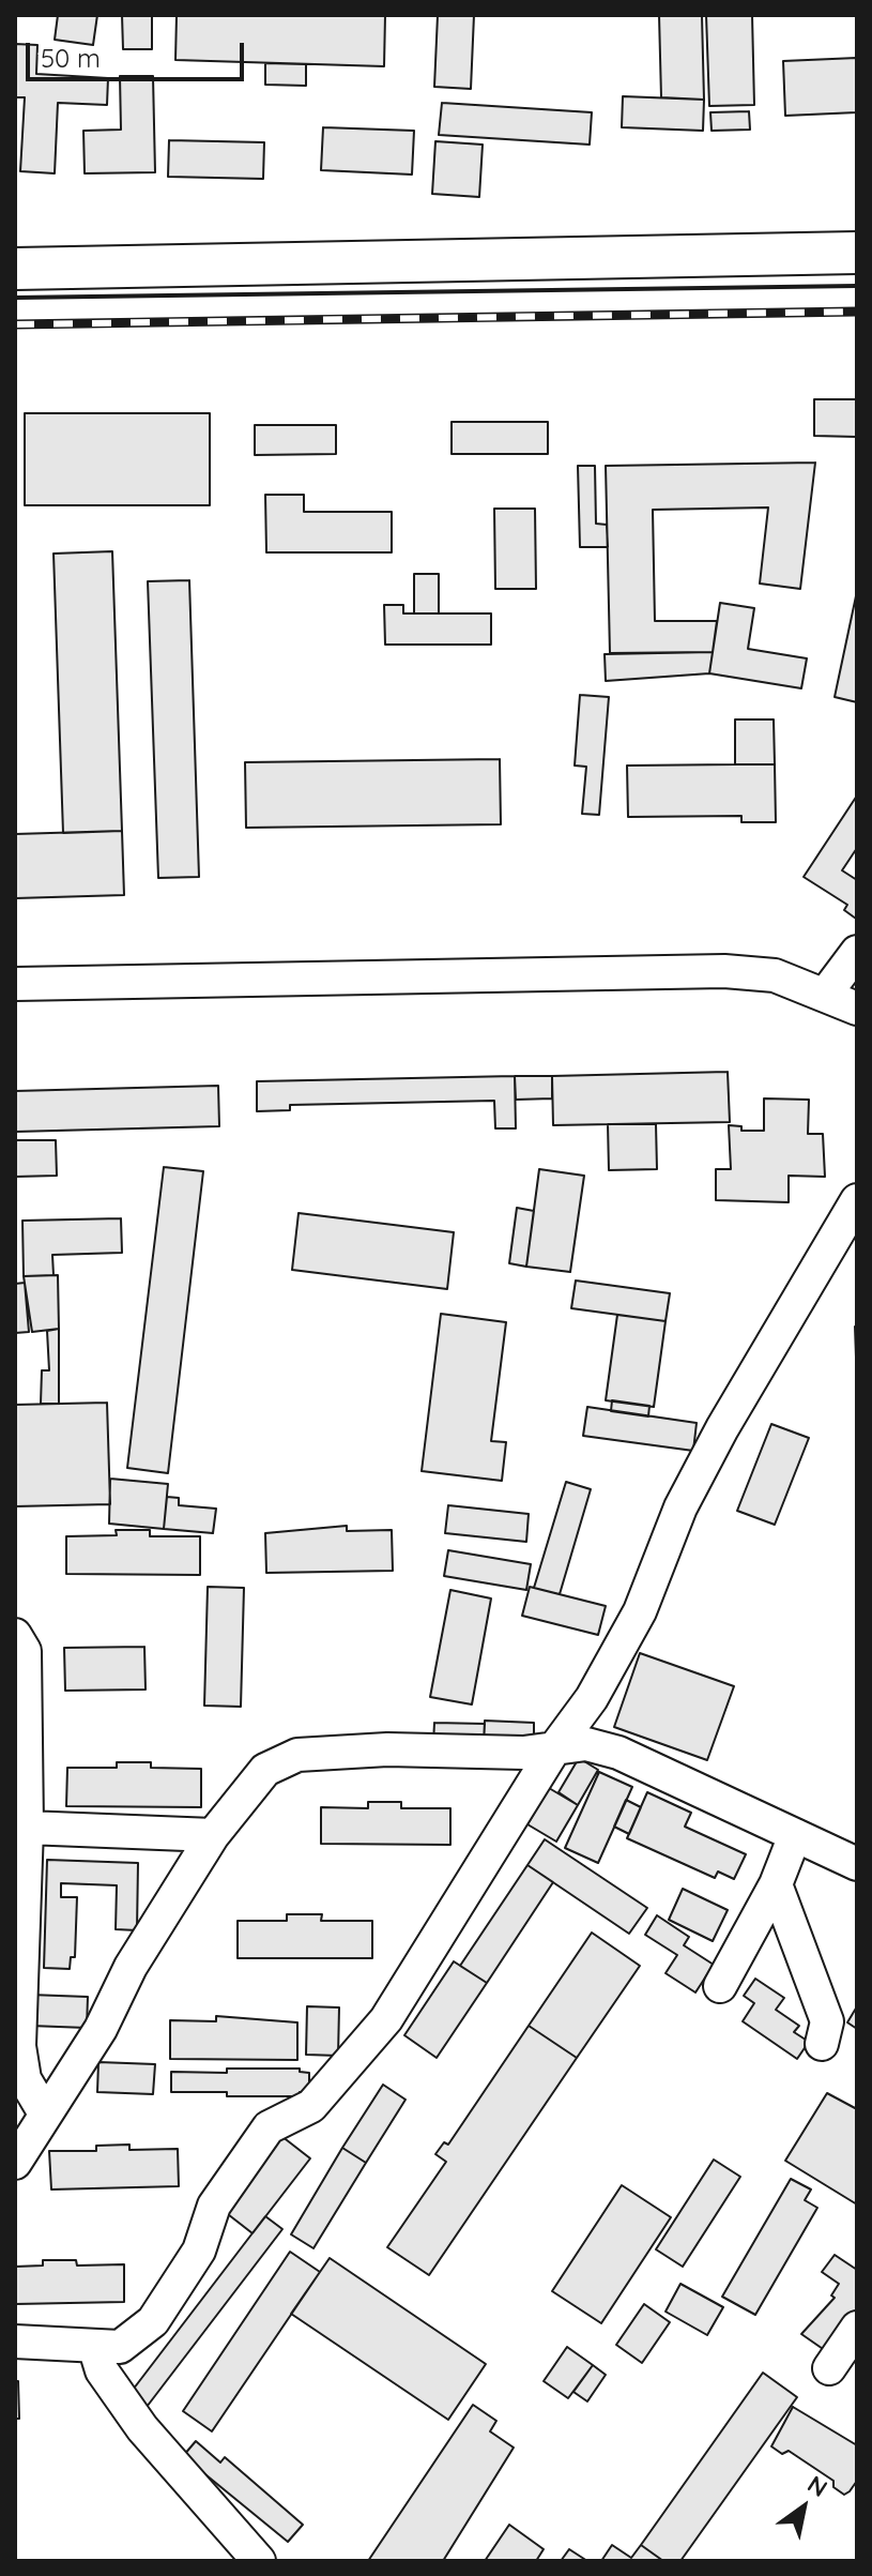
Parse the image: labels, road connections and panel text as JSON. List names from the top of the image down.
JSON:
{
  "scale_bar": "50 m",
  "north": "top right"
}
